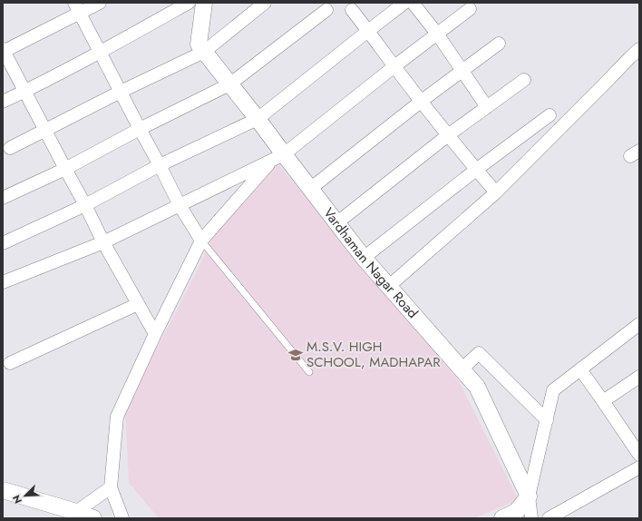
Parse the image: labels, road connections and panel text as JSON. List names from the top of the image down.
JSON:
{
  "streets": {
    "street": ["Vardhaman Nagar Road"]
  },
  "places": {
    "school or university": ["M.S.V. HIGH SCHOOL, MADHAPAR"]
  },
  "north": "bottom left"
}
